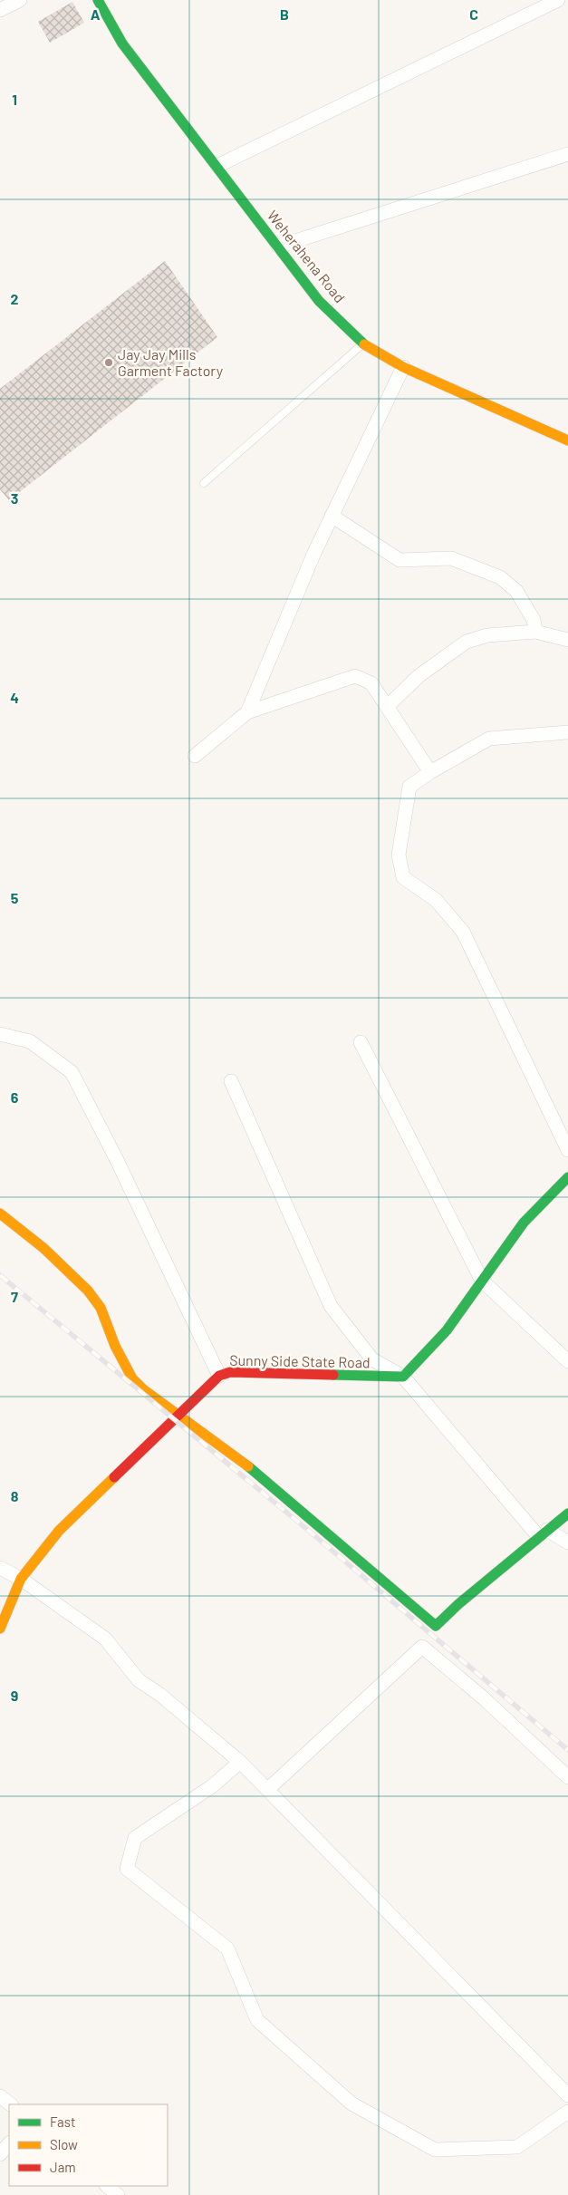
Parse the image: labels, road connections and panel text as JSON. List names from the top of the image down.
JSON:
{
  "streets": {
    "street": ["Weherahena Road", "Sunny Side State Road"]
  },
  "places": ["Jay Jay Mills Garment Factory"],
  "legend": ["Fast", "Slow", "Jam"],
  "grid": {
    "columns": ["A", "B", "C"],
    "rows": [
      "1",
      "2",
      "3",
      "4",
      "5",
      "6",
      "7",
      "8",
      "9"
    ]
  }
}
